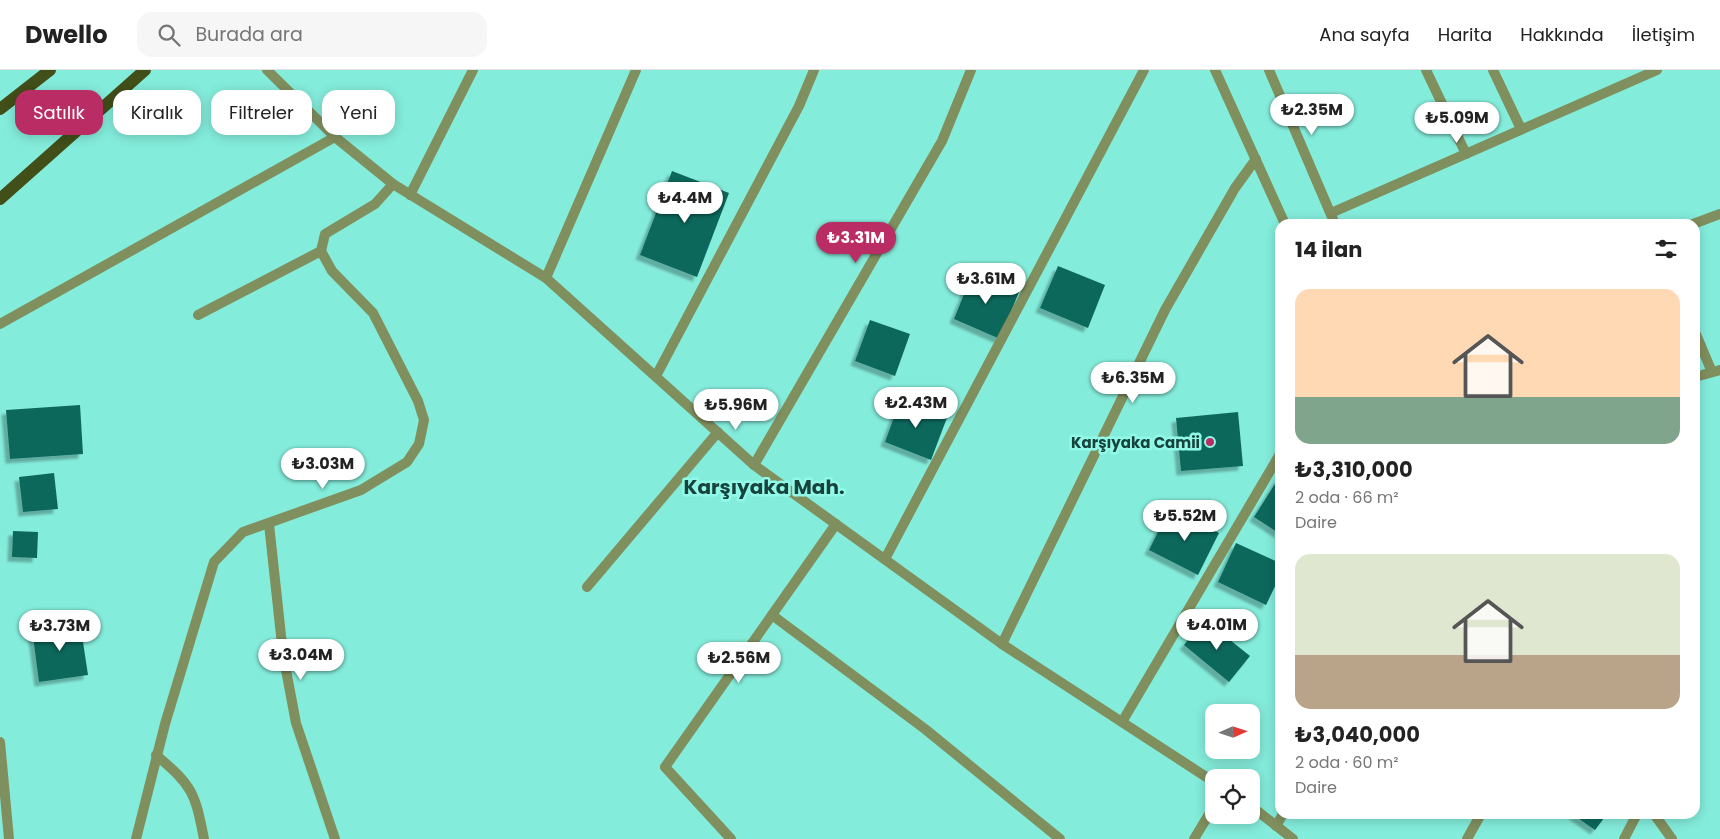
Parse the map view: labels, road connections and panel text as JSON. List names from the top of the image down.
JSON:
{
  "districts": ["Karşıyaka Mah."],
  "places": ["Karşıyaka Camii"],
  "north": "right",
  "page": {
    "header": "Dwello",
    "search": "Burada ara",
    "nav": [
      "Ana sayfa",
      "Harita",
      "Hakkında",
      "İletişim"
    ],
    "chip": [
      "Satılık",
      "Kiralık",
      "Filtreler",
      "Yeni"
    ],
    "price": [
      "₺2.35M",
      "₺5.09M",
      "₺4.4M",
      "₺3.31M",
      "₺3.61M",
      "₺6.35M",
      "₺2.43M",
      "₺5.96M",
      "₺3.03M",
      "₺5.52M",
      "₺4.01M",
      "₺3.73M",
      "₺3.04M",
      "₺2.56M"
    ],
    "heading": "14 ilan",
    "list": [
      {
        "name": "₺3,310,000",
        "note": "2 oda · 66 m² · Daire"
      },
      {
        "name": "₺3,040,000",
        "note": "2 oda · 60 m² · Daire"
      }
    ]
  }
}
